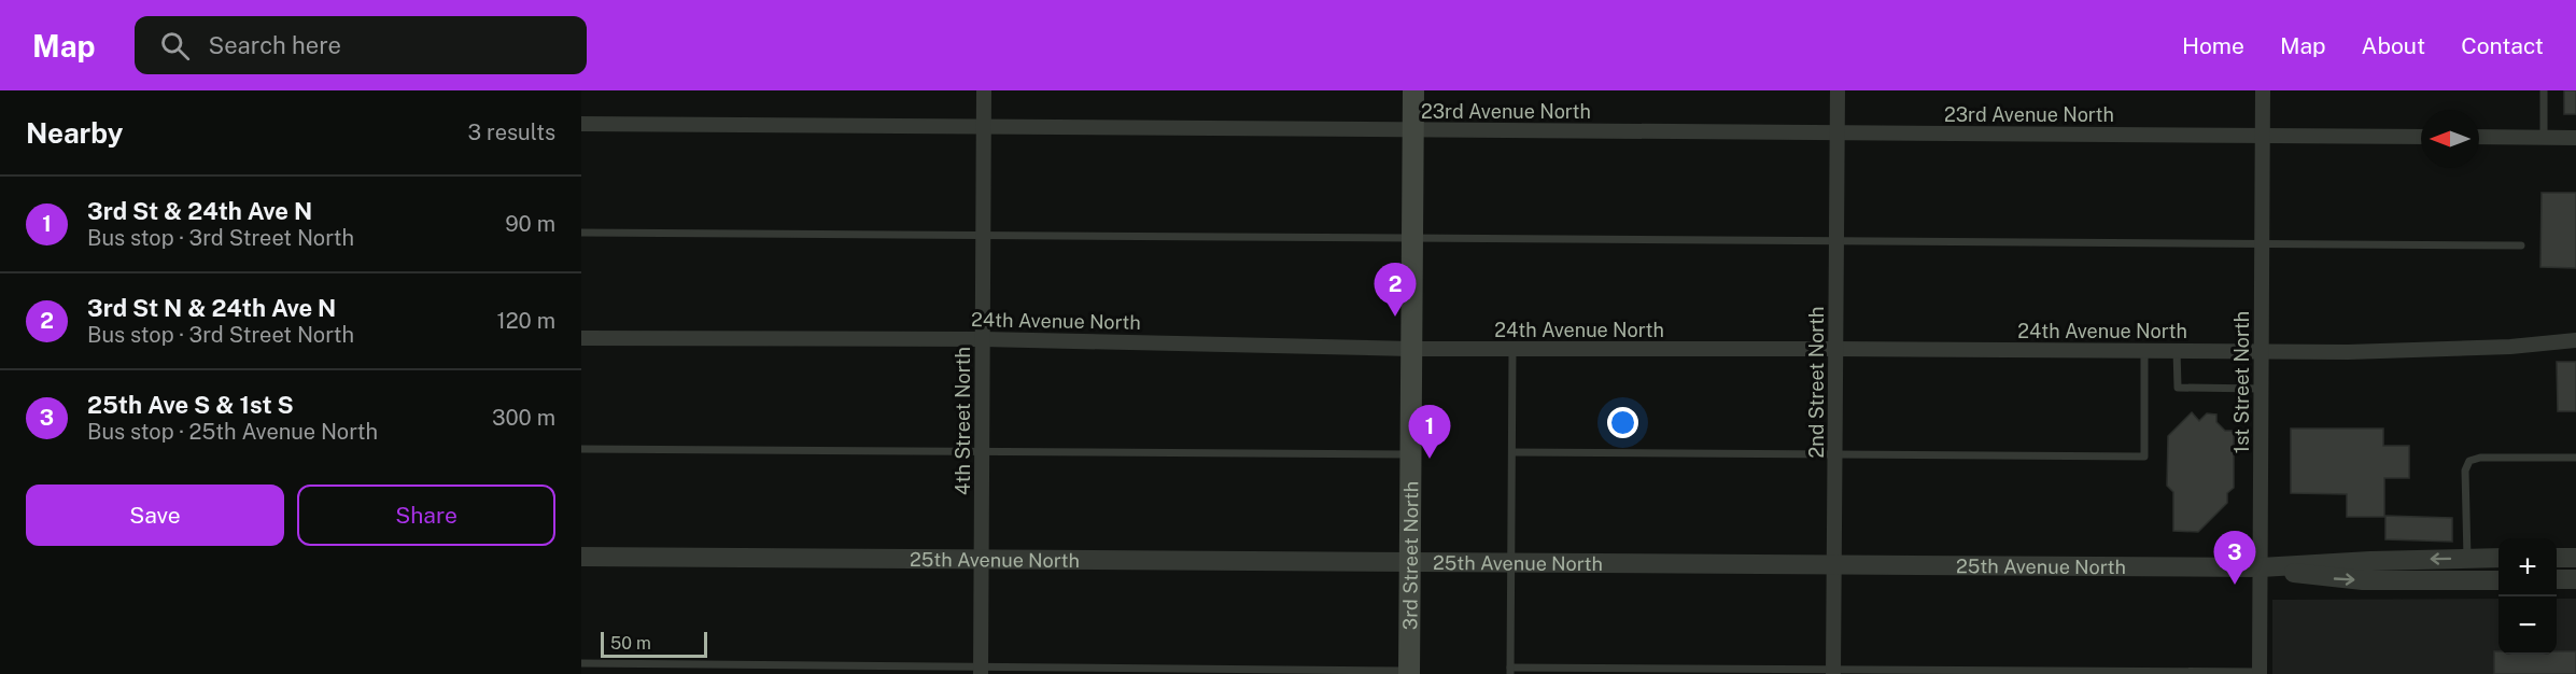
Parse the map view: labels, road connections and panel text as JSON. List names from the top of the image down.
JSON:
{
  "streets": {
    "main road": ["3rd Street North"],
    "street": [
      "23rd Avenue North",
      "24th Avenue North",
      "2nd Street North",
      "1st Street North",
      "4th Street North",
      "25th Avenue North"
    ]
  },
  "crossings": [
    ["23rd Avenue North", "2nd Street North"],
    ["23rd Avenue North", "1st Street North"],
    ["23rd Avenue North", "4th Street North"],
    ["23rd Avenue North", "3rd Street North"],
    ["24th Avenue North", "2nd Street North"],
    ["24th Avenue North", "1st Street North"],
    ["24th Avenue North", "4th Street North"],
    ["24th Avenue North", "3rd Street North"],
    ["2nd Street North", "25th Avenue North"],
    ["1st Street North", "25th Avenue North"],
    ["4th Street North", "25th Avenue North"],
    ["3rd Street North", "25th Avenue North"]
  ],
  "scale_bar": "50 m",
  "north": "left",
  "page": {
    "header": "Map",
    "search": "Search here",
    "nav": [
      "Home",
      "Map",
      "About",
      "Contact"
    ],
    "heading": ["Nearby", "3 results"],
    "list": [
      {
        "mark": "1",
        "name": "3rd St & 24th Ave N",
        "note": "Bus stop · 3rd Street North",
        "value": "90 m"
      },
      {
        "mark": "2",
        "name": "3rd St N & 24th Ave N",
        "note": "Bus stop · 3rd Street North",
        "value": "120 m"
      },
      {
        "mark": "3",
        "name": "25th Ave S & 1st S",
        "note": "Bus stop · 25th Avenue North",
        "value": "300 m"
      }
    ],
    "pins": ["2", "1", "3"],
    "buttons": ["Save", "Share"],
    "map_buttons": ["+", "−"],
    "scale": "50 m"
  }
}
